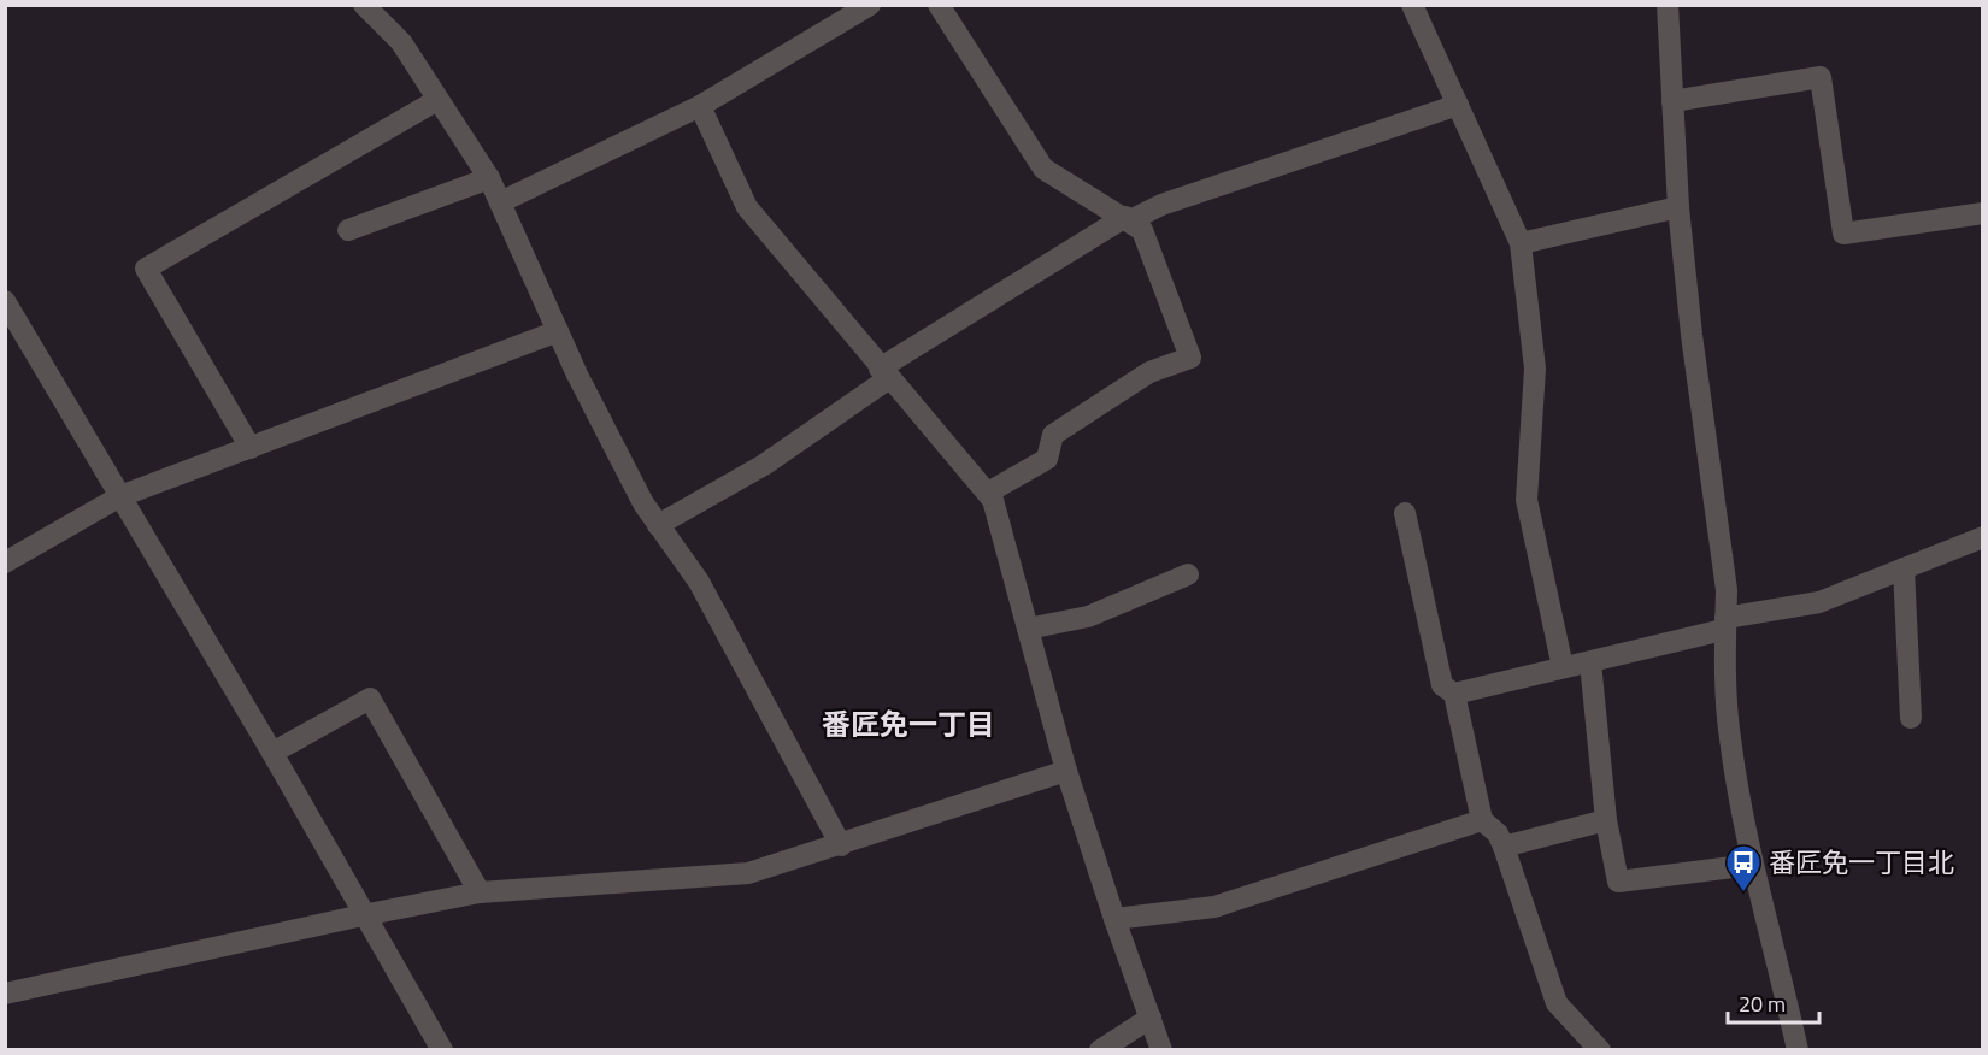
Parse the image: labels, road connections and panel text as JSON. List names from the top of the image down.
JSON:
{
  "districts": ["番匠免一丁目"],
  "places": {
    "bus stop": ["番匠免一丁目北"]
  },
  "scale_bar": "20 m"
}
